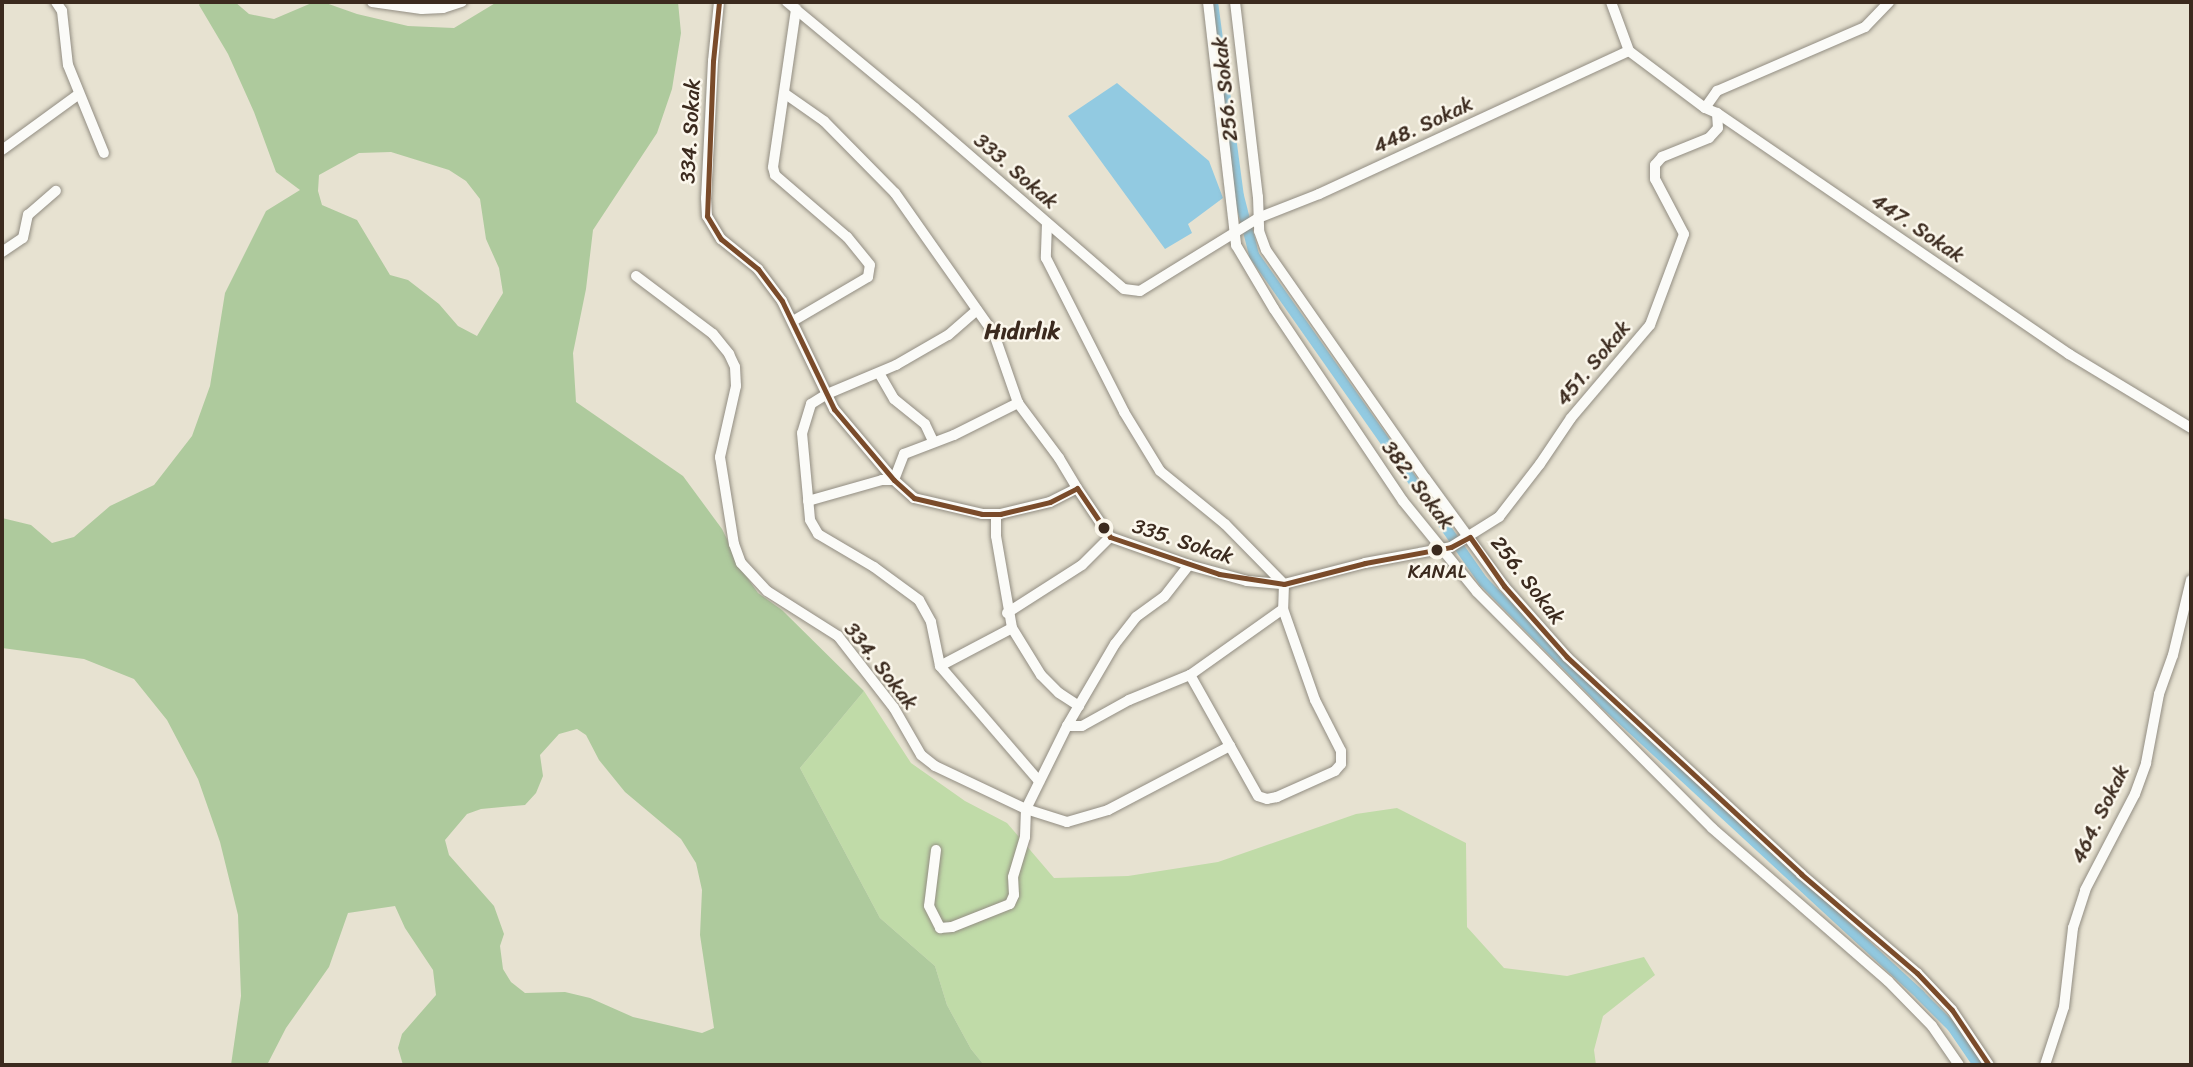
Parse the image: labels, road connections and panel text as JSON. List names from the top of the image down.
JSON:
{
  "streets": {
    "street": [
      "256. Sokak",
      "448. Sokak",
      "334. Sokak",
      "333. Sokak",
      "447. Sokak",
      "451. Sokak",
      "382. Sokak",
      "335. Sokak",
      "464. Sokak"
    ]
  },
  "crossings": [
    ["256. Sokak", "448. Sokak"],
    ["256. Sokak", "451. Sokak"],
    ["448. Sokak", "333. Sokak"],
    ["448. Sokak", "447. Sokak"],
    ["448. Sokak", "382. Sokak"],
    ["333. Sokak", "382. Sokak"],
    ["447. Sokak", "451. Sokak"],
    ["451. Sokak", "382. Sokak"],
    ["451. Sokak", "335. Sokak"],
    ["382. Sokak", "335. Sokak"]
  ],
  "districts": ["Hıdırlık"],
  "places": ["KANAL"]
}
